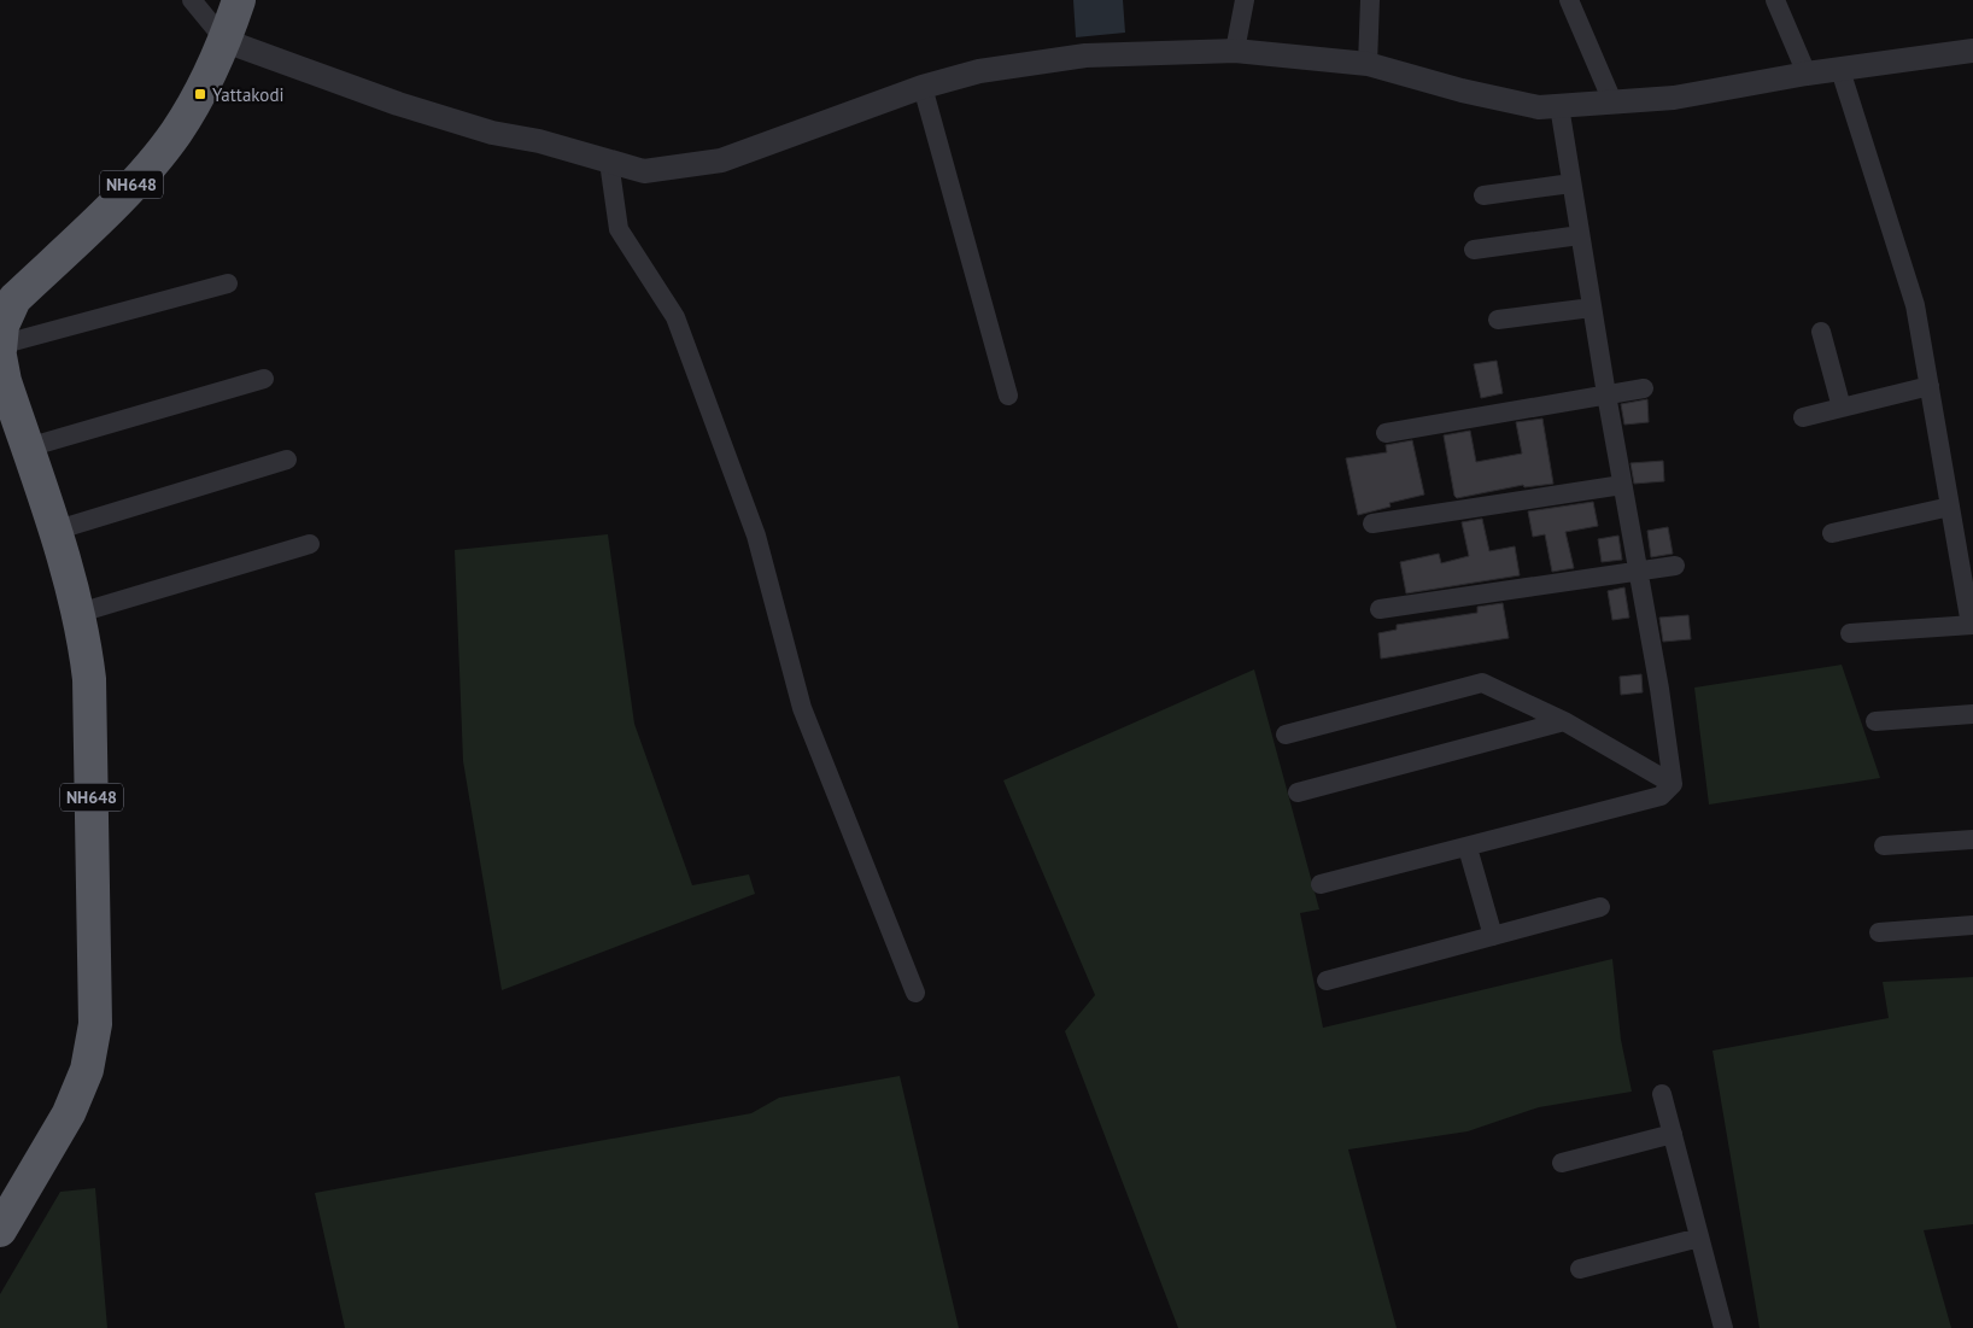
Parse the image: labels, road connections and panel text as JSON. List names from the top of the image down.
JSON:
{
  "streets": {
    "highway": ["NH648"]
  },
  "places": {
    "transit": ["Yattakodi"]
  }
}
